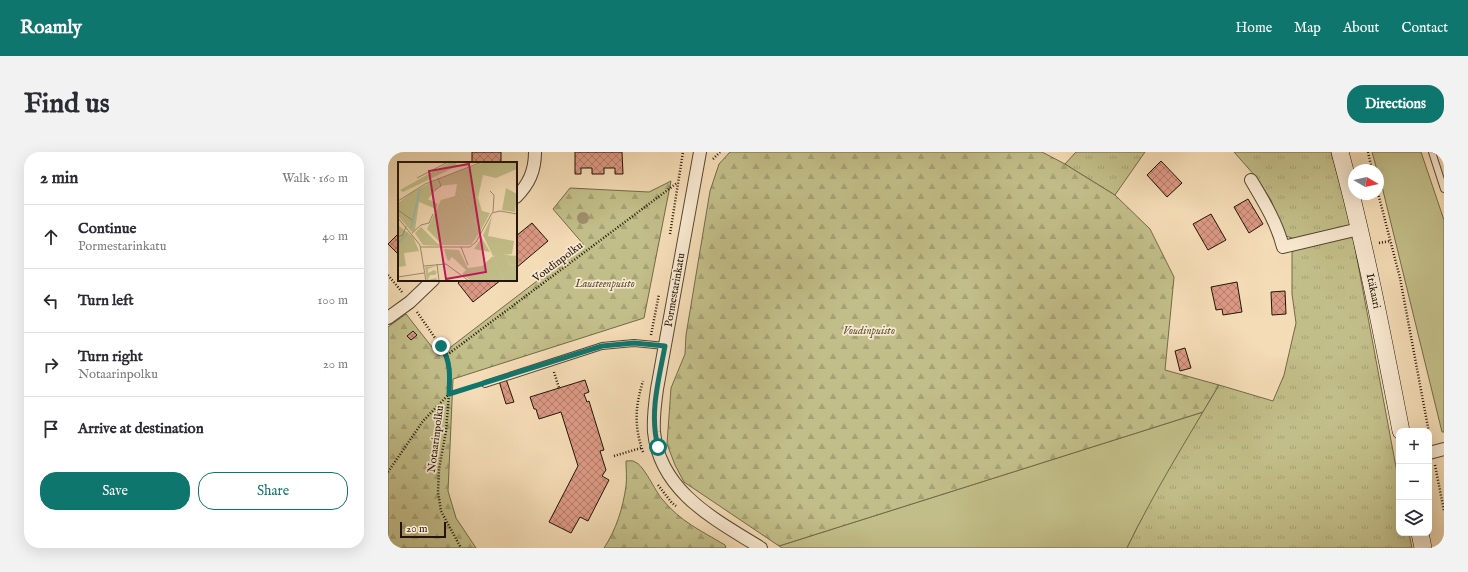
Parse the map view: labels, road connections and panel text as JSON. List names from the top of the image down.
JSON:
{
  "streets": {
    "street": ["Pormestarinkatu", "Itäkaari"],
    "path": ["Voudinpolku", "Notaarinpolku"]
  },
  "crossings": [
    ["Voudinpolku", "Notaarinpolku"]
  ],
  "parks": ["Lausteenpuisto", "Voudinpuisto"],
  "scale_bar": "20 m",
  "north": "right",
  "page": {
    "header": "Roamly",
    "nav": [
      "Home",
      "Map",
      "About",
      "Contact"
    ],
    "buttons": [
      "Directions",
      ["Save", "Share"]
    ],
    "title": "Find us",
    "heading": ["2 min", "Walk · 160 m"],
    "list": [
      ["Continue", "Pormestarinkatu", "40 m"],
      ["Turn left", "100 m"],
      ["Turn right", "Notaarinpolku", "20 m"],
      "Arrive at destination"
    ],
    "map_buttons": ["+", "−"],
    "scale": "20 m"
  }
}
